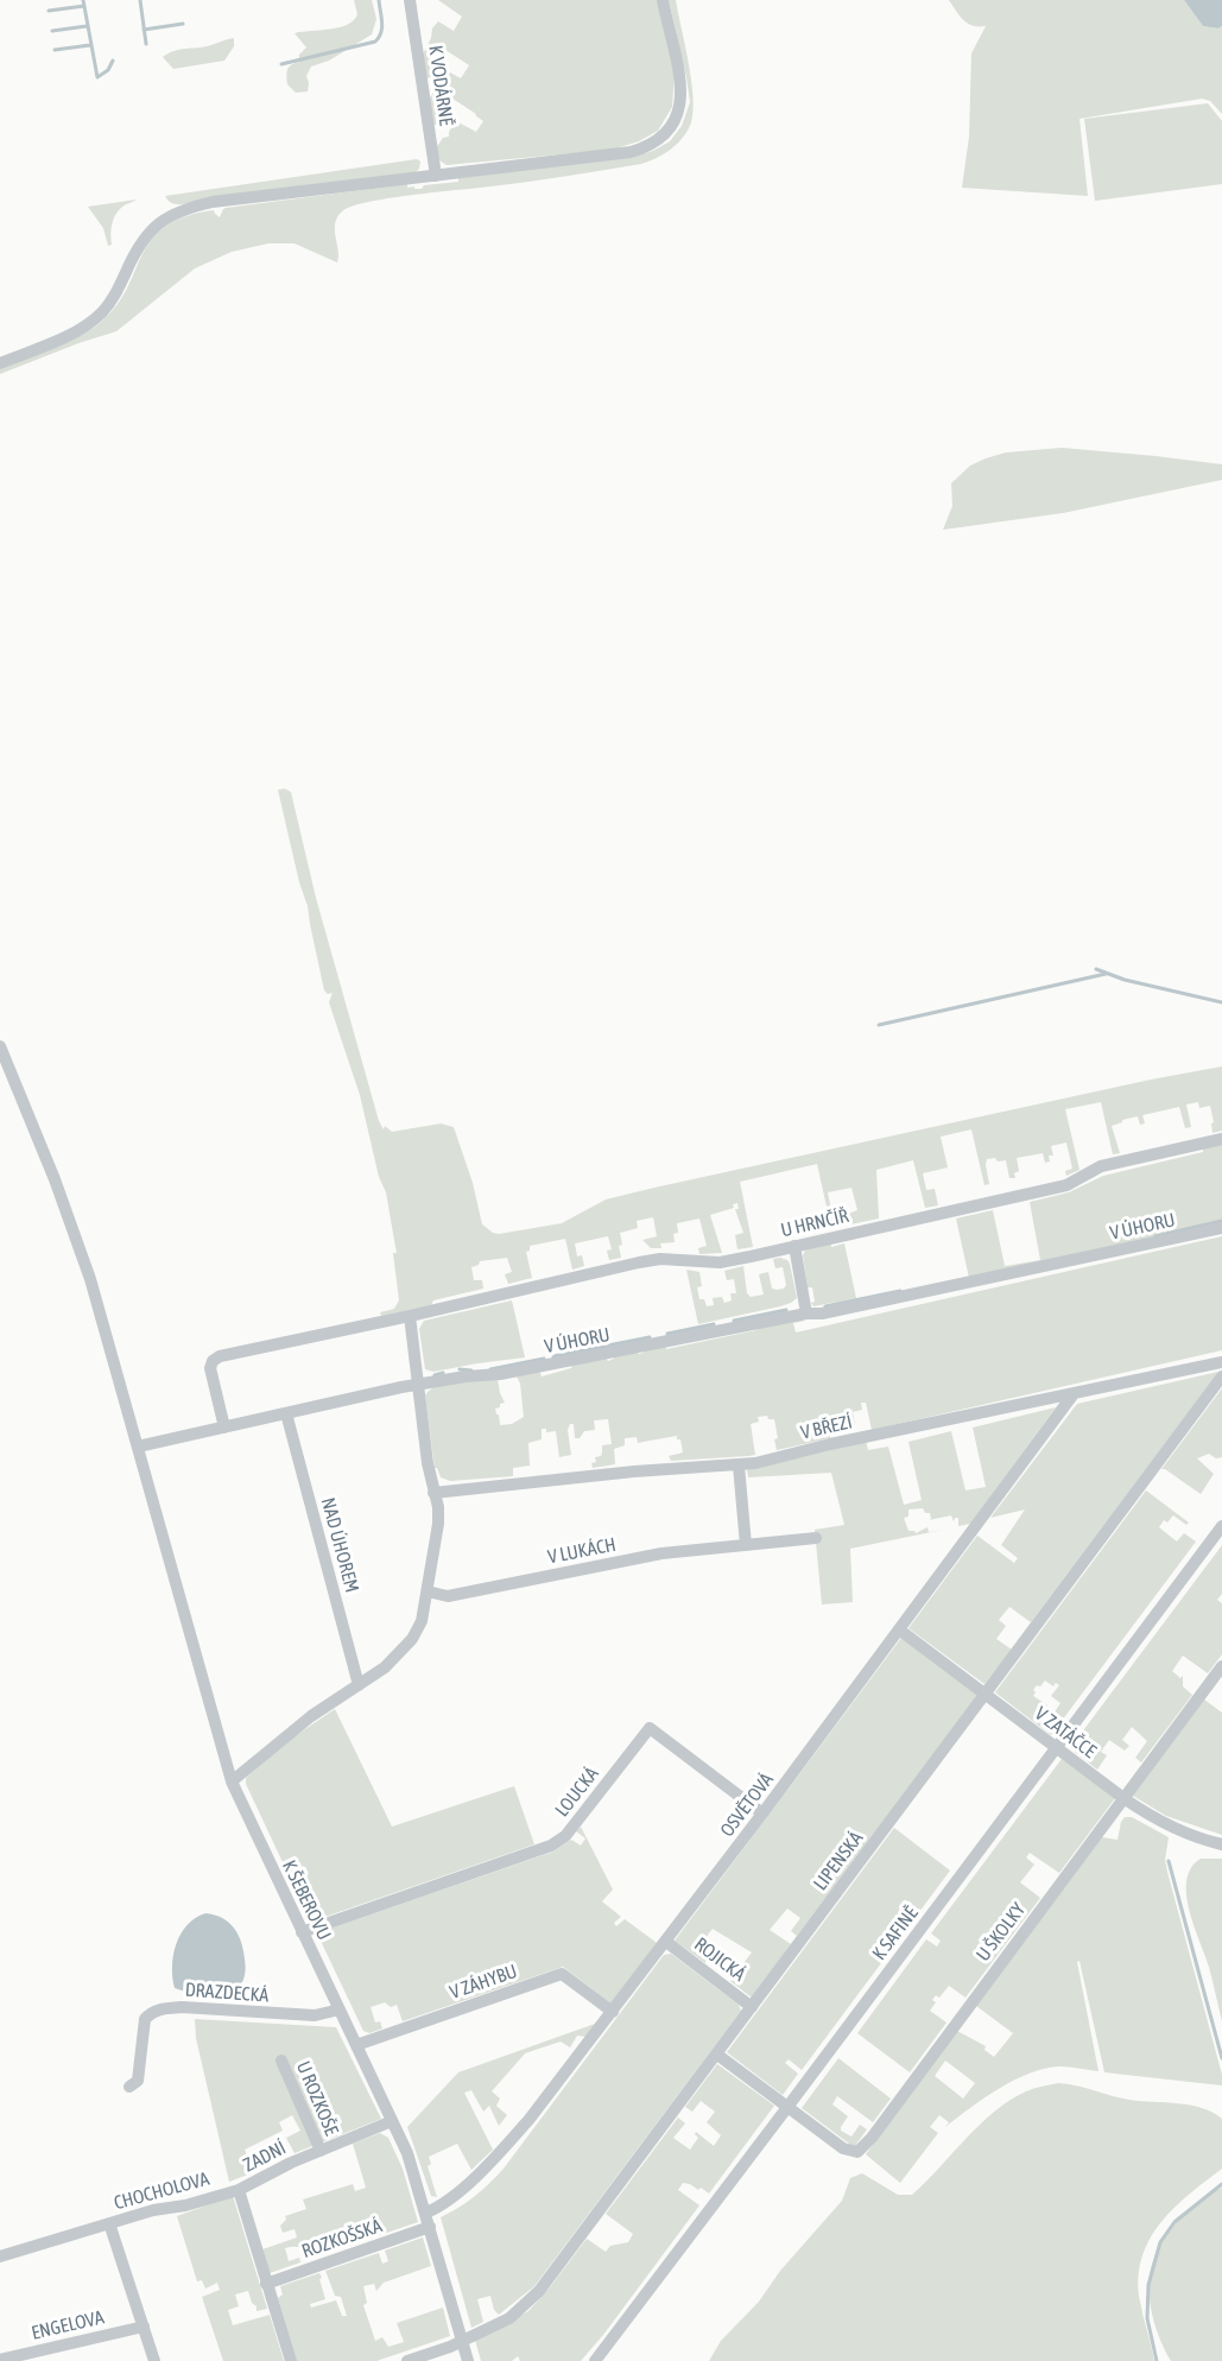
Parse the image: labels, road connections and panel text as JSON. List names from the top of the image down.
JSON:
{
  "streets": {
    "street": [
      "K VODÁRNĚ",
      "U HRNČÍŘ",
      "V ÚHORU",
      "V BŘEZÍ",
      "NAD ÚHOREM",
      "V LUKÁCH",
      "V ZATÁČCE",
      "LOUCKÁ",
      "OSVĚTOVÁ",
      "LIPENSKÁ",
      "K ŠEBEROVU",
      "U ŠKOLKY",
      "K SAFINĚ",
      "ROJICKÁ",
      "V ZÁHYBU",
      "DRAZDECKÁ",
      "U ROZKOŠE",
      "ZADNÍ",
      "CHOCHOLOVA",
      "ROZKOŠSKÁ",
      "ENGELOVA"
    ]
  },
  "crossings": [
    ["U HRNČÍŘ", "V ÚHORU"],
    ["V ÚHORU", "NAD ÚHOREM"],
    ["V ÚHORU", "K ŠEBEROVU"],
    ["V BŘEZÍ", "OSVĚTOVÁ"],
    ["V ZATÁČCE", "OSVĚTOVÁ"],
    ["V ZATÁČCE", "LIPENSKÁ"],
    ["V ZATÁČCE", "U ŠKOLKY"],
    ["V ZATÁČCE", "K SAFINĚ"],
    ["LOUCKÁ", "OSVĚTOVÁ"],
    ["LOUCKÁ", "K ŠEBEROVU"],
    ["OSVĚTOVÁ", "K ŠEBEROVU"],
    ["OSVĚTOVÁ", "ROJICKÁ"],
    ["OSVĚTOVÁ", "V ZÁHYBU"],
    ["LIPENSKÁ", "K ŠEBEROVU"],
    ["LIPENSKÁ", "ROJICKÁ"],
    ["K ŠEBEROVU", "V ZÁHYBU"],
    ["K ŠEBEROVU", "DRAZDECKÁ"],
    ["K ŠEBEROVU", "ZADNÍ"],
    ["K ŠEBEROVU", "ROZKOŠSKÁ"],
    ["U ŠKOLKY", "K SAFINĚ"],
    ["U ROZKOŠE", "ZADNÍ"],
    ["ZADNÍ", "CHOCHOLOVA"],
    ["ZADNÍ", "ROZKOŠSKÁ"],
    ["CHOCHOLOVA", "ENGELOVA"]
  ]
}
